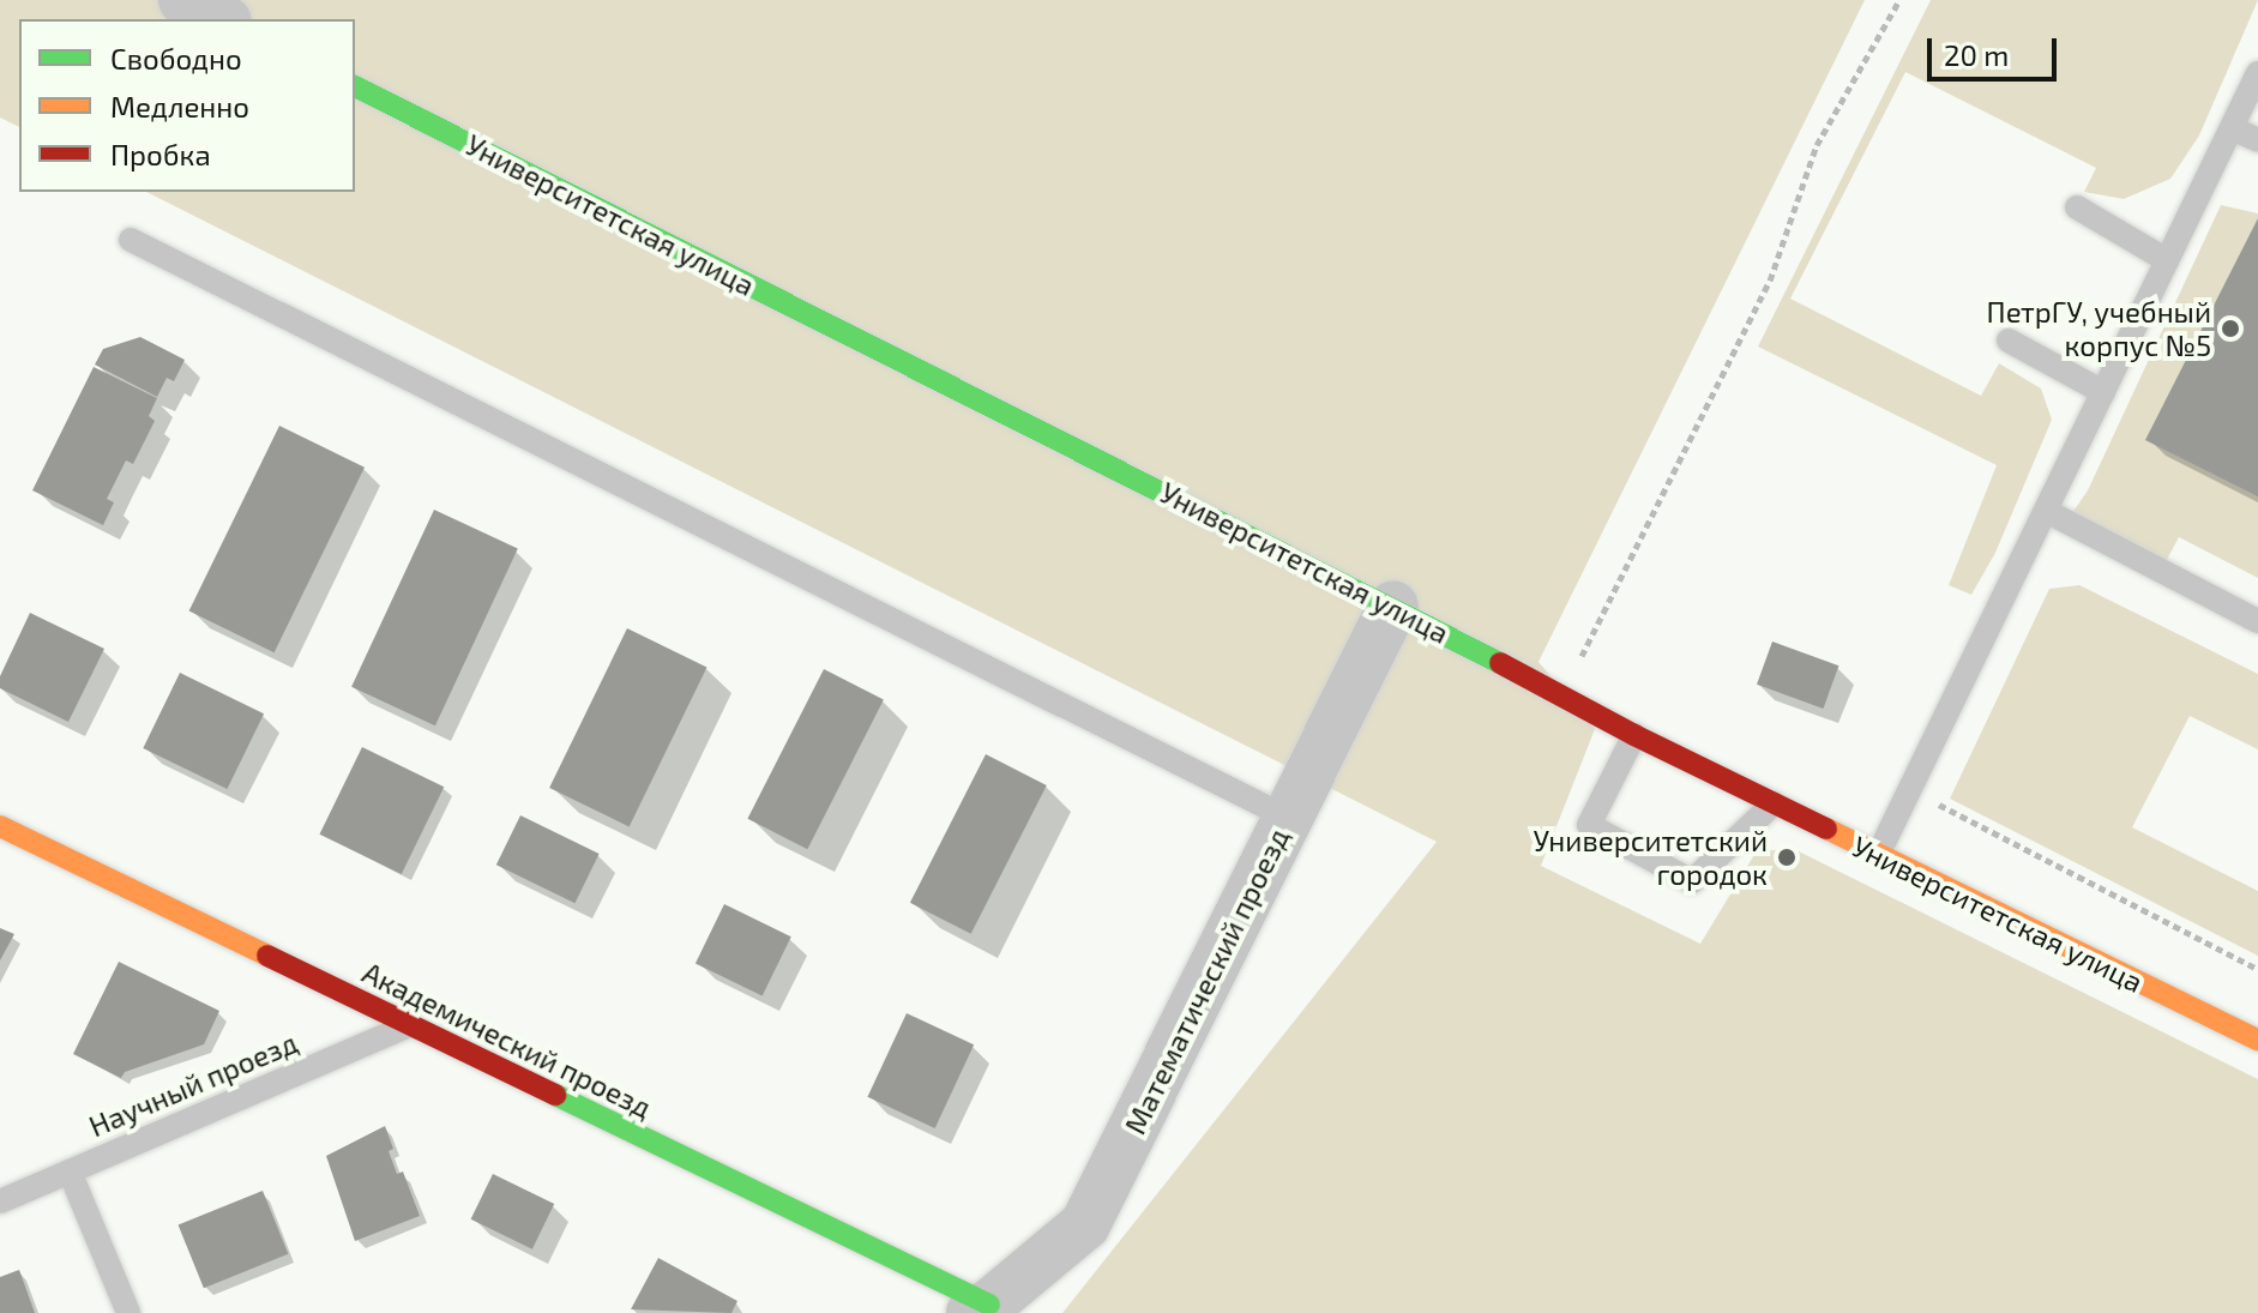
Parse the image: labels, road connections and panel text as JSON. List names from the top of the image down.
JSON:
{
  "streets": {
    "street": ["Университетская улица", "Математический проезд", "Академический проезд"],
    "lane": ["Научный проезд"]
  },
  "crossings": [
    ["Университетская улица", "Математический проезд"],
    ["Математический проезд", "Академический проезд"],
    ["Академический проезд", "Научный проезд"]
  ],
  "places": ["ПетрГУ, учебный корпус №5", "Университетский городок"],
  "legend": ["Свободно", "Медленно", "Пробка"],
  "scale_bar": "20 m"
}
